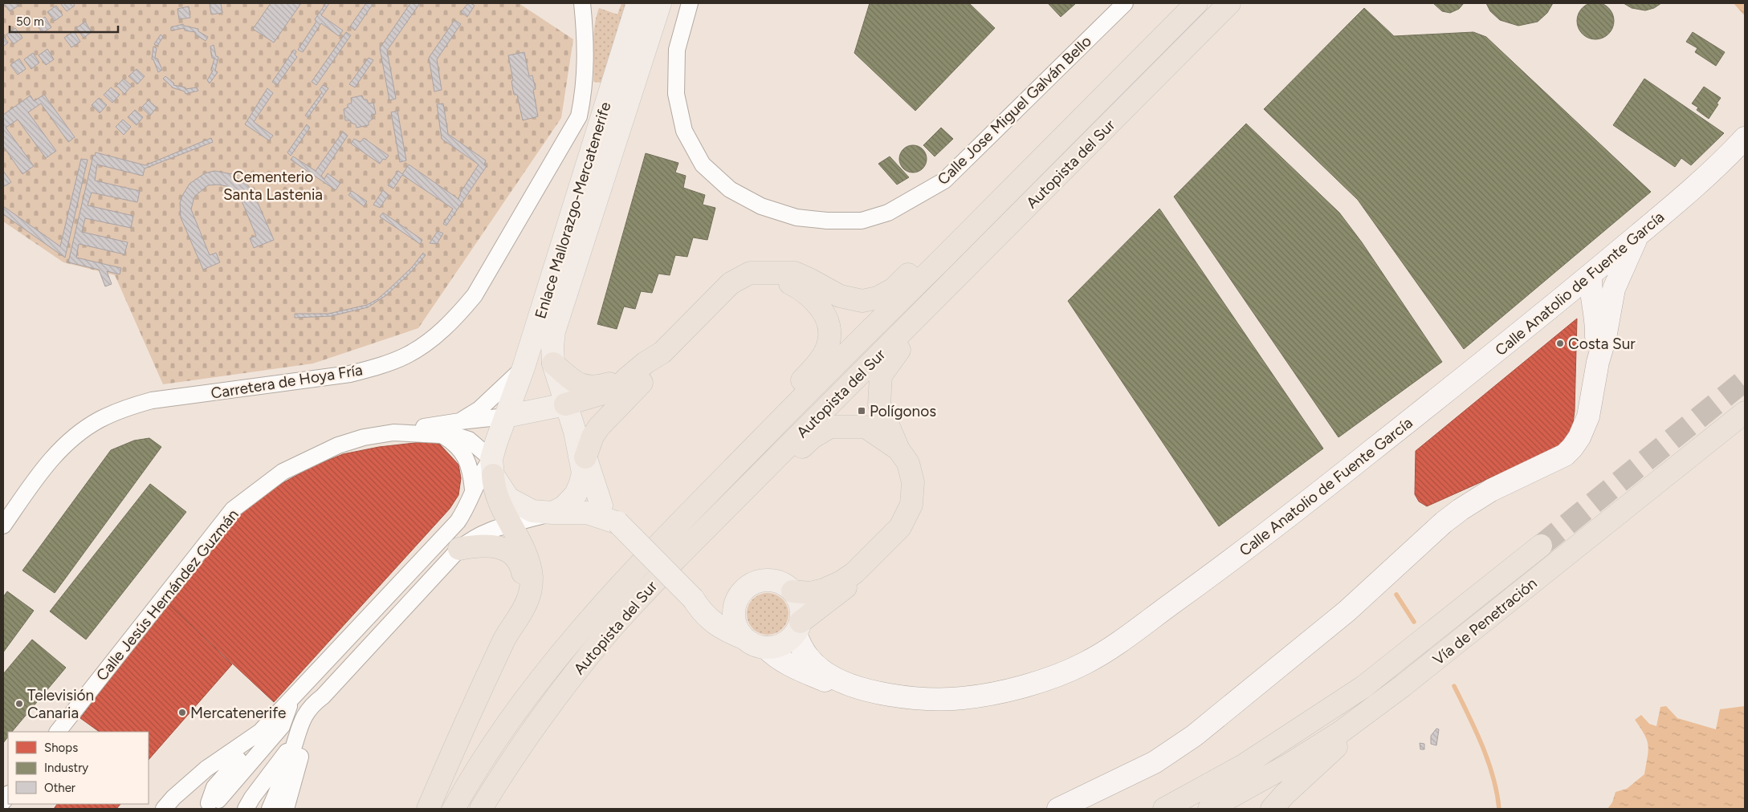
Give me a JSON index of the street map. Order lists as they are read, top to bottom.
{
  "streets": {
    "highway": ["Autopista del Sur", "Vía de Penetración"],
    "main road": ["Enlace Mallorazgo-Mercatenerife"],
    "street": [
      "Calle Jose Miguel Galván Bello",
      "Calle Anatolio de Fuente García",
      "Carretera de Hoya Fría",
      "Calle Jesús Hernández Guzmán"
    ]
  },
  "crossings": [
    ["Enlace Mallorazgo-Mercatenerife", "Calle Jesús Hernández Guzmán"]
  ],
  "parks": ["Cementerio Santa Lastenia"],
  "places": {
    "other": ["Costa Sur", "Televisión Canaria", "Mercatenerife"],
    "transit": ["Polígonos"]
  },
  "legend": ["Shops", "Industry", "Other"],
  "scale_bar": "50 m"
}
